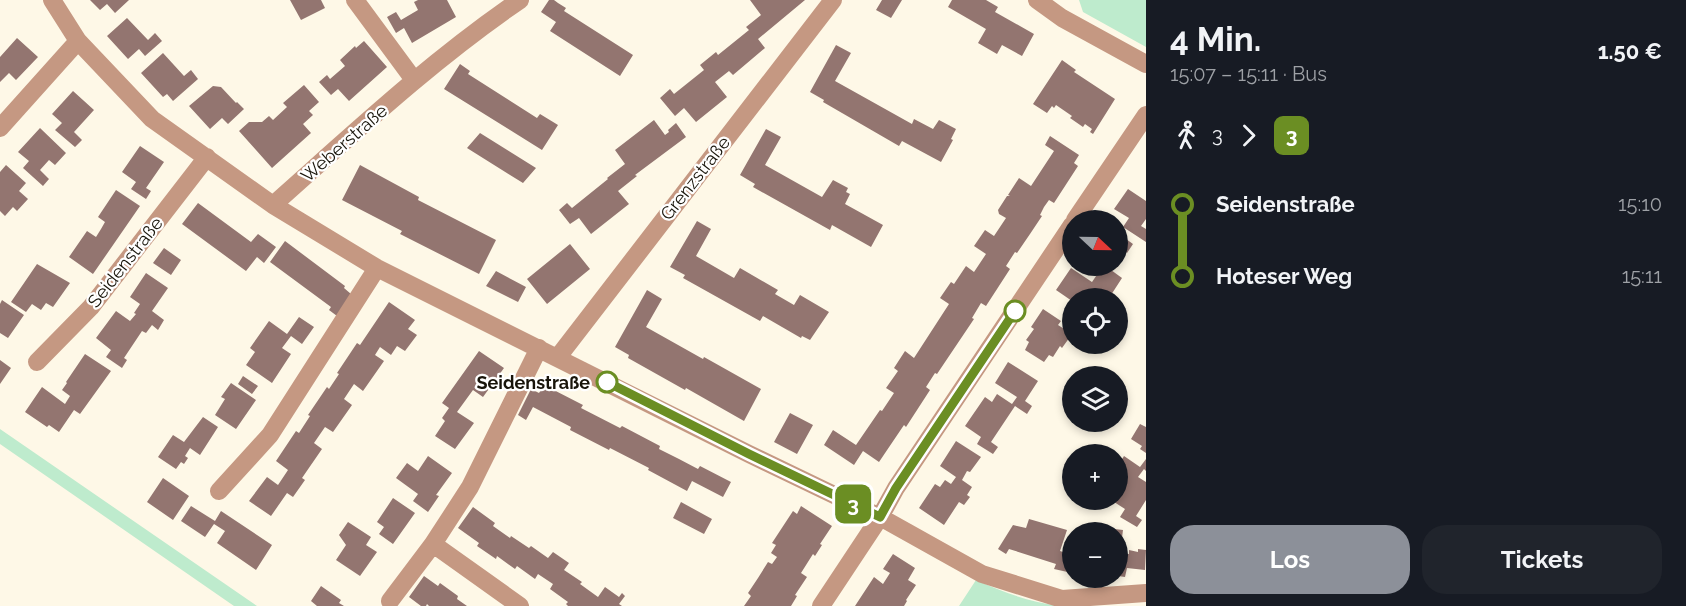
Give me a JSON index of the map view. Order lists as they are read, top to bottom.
{
  "streets": {
    "street": ["Weberstraße", "Grenzstraße", "Seidenstraße"]
  },
  "places": ["Seidenstraße"],
  "lines": ["bus line 3"],
  "north": "right",
  "page": {
    "on_map": "3",
    "heading": ["4 Min.", "15:07 – 15:11 · Bus", "1.50 €"],
    "legs": ["3", "3"],
    "list": [
      {
        "name": "Seidenstraße",
        "value": "15:10"
      },
      {
        "name": "Hoteser Weg",
        "value": "15:11"
      }
    ],
    "map_buttons": ["+", "−"],
    "buttons": ["Los", "Tickets"]
  }
}
